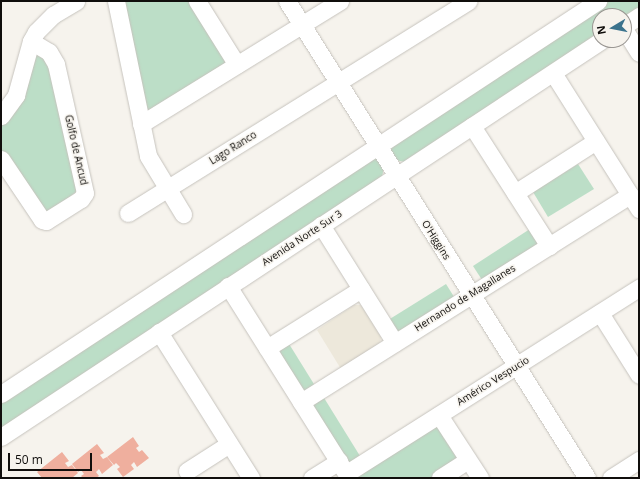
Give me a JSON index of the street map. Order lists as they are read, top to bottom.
{
  "streets": {
    "street": [
      "Lago Ranco",
      "Golfo de Ancud",
      "Avenida Norte Sur 3",
      "O'Higgins",
      "Hernando de Magallanes",
      "Américo Vespucio"
    ]
  },
  "crossings": [
    ["Lago Ranco", "O'Higgins"],
    ["Avenida Norte Sur 3", "O'Higgins"],
    ["O'Higgins", "Hernando de Magallanes"],
    ["O'Higgins", "Américo Vespucio"]
  ],
  "scale_bar": "50 m",
  "north": "left"
}
